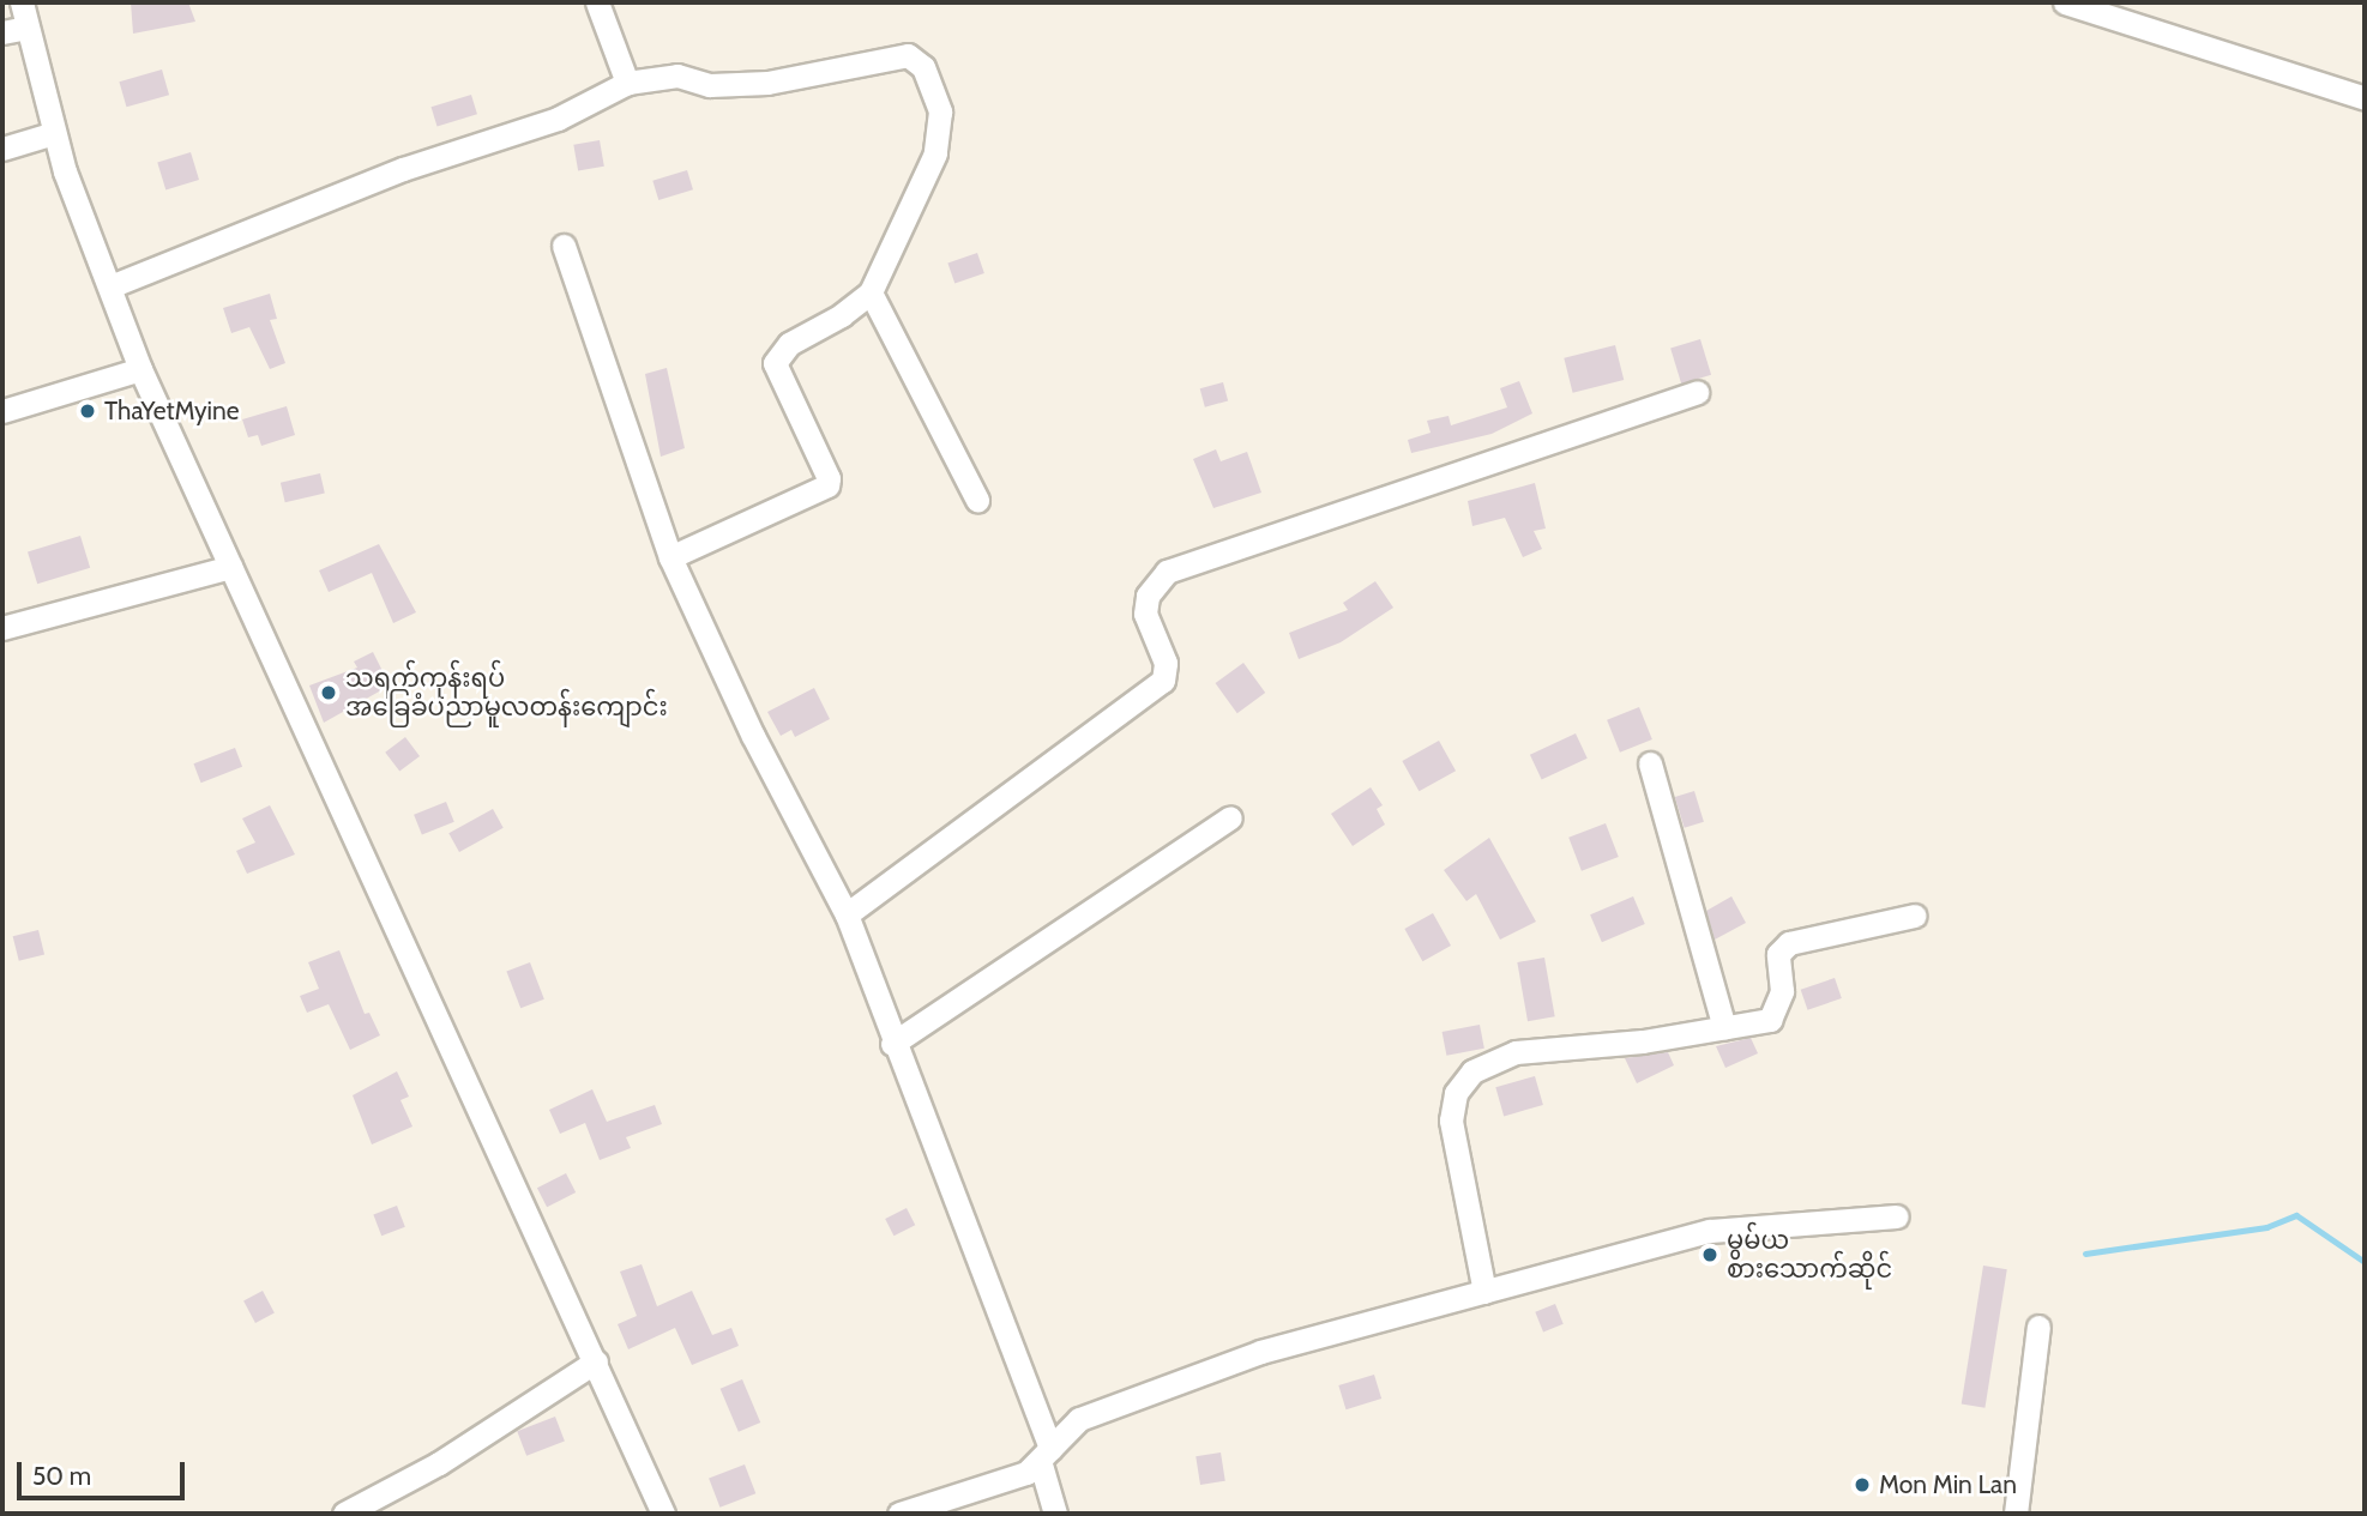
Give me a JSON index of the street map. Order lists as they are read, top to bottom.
{
  "places": [
    "ThaYetMyine",
    "သရက်ကုန်းရပ် အခြေခံပညာမူလတန်းကျောင်း",
    "မွမ်ယ စားသောက်ဆိုင်",
    "Mon Min Lan"
  ],
  "scale_bar": "50 m"
}
